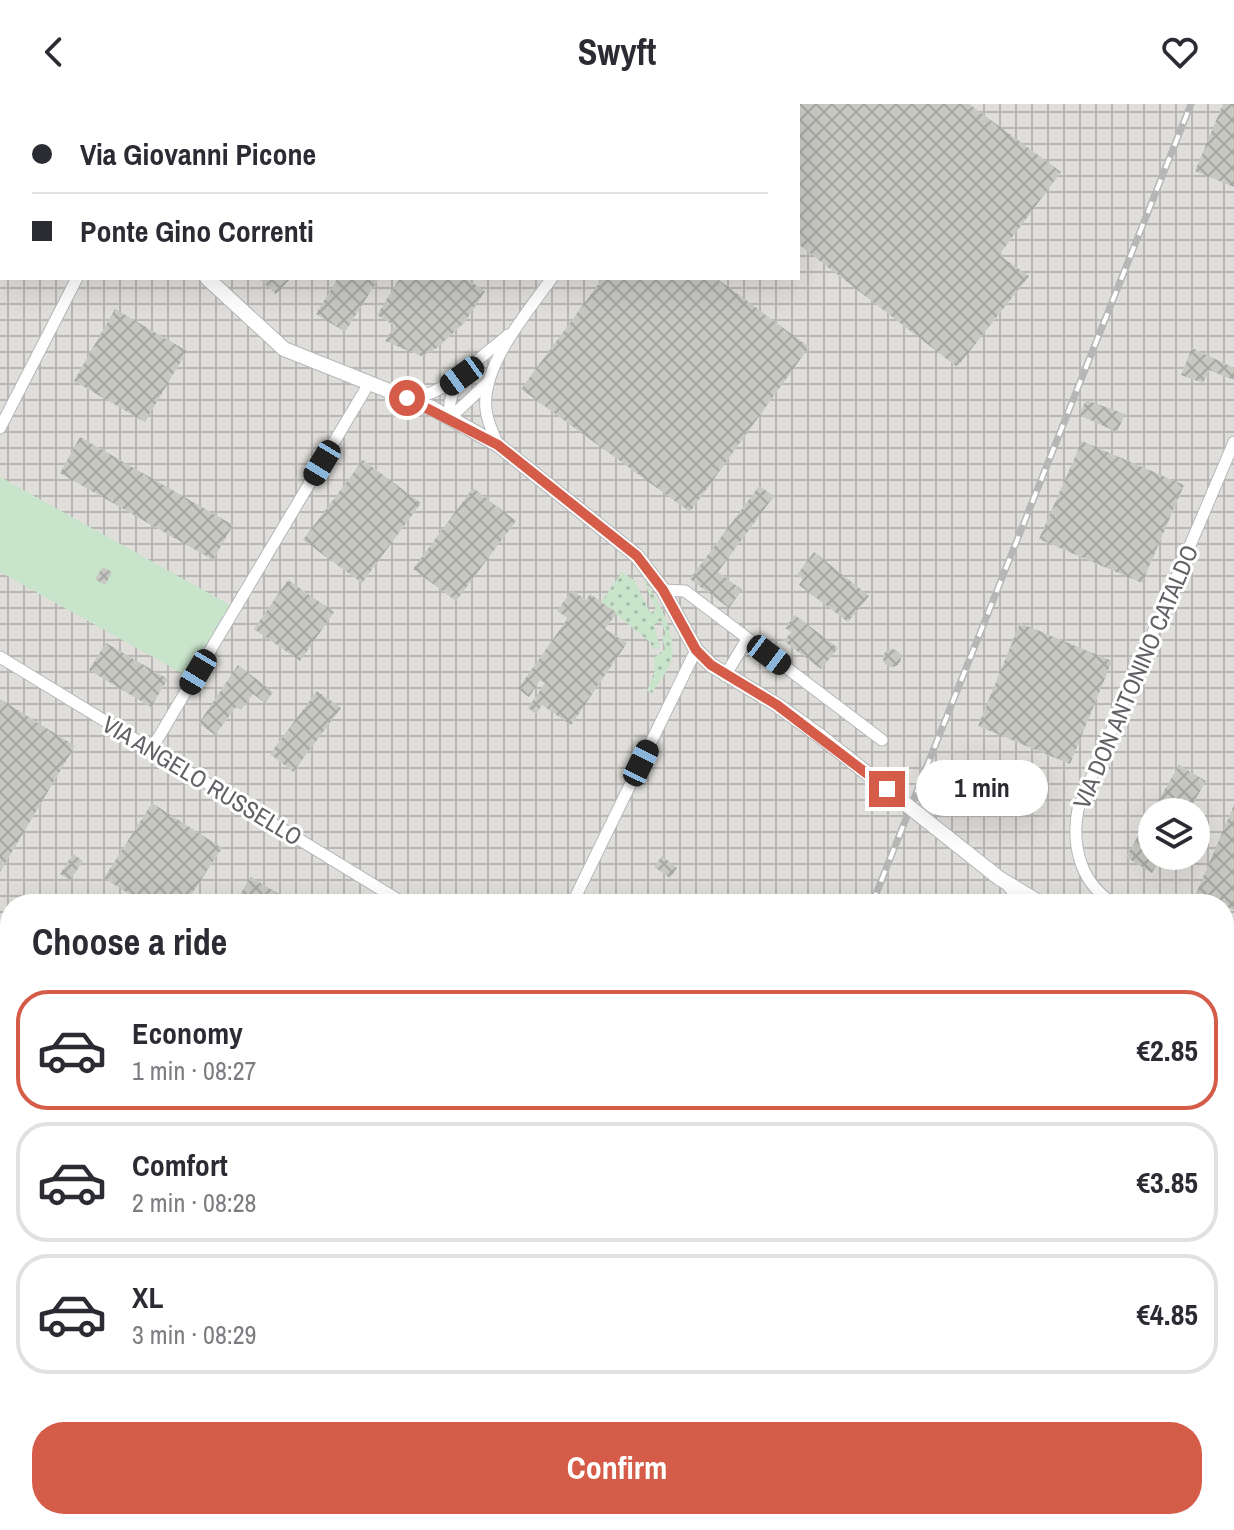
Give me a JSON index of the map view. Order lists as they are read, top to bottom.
{
  "streets": {
    "street": ["VIA DON ANTONINO CATALDO", "VIA ANGELO RUSSELLO"]
  },
  "page": {
    "header": "Swyft",
    "banner": ["Via Giovanni Picone", "Ponte Gino Correnti"],
    "bubble": "1 min",
    "heading": "Choose a ride",
    "list": [
      {
        "name": "Economy",
        "note": "1 min · 08:27",
        "value": "€2.85"
      },
      {
        "name": "Comfort",
        "note": "2 min · 08:28",
        "value": "€3.85"
      },
      {
        "name": "XL",
        "note": "3 min · 08:29",
        "value": "€4.85"
      }
    ],
    "buttons": "Confirm"
  }
}
